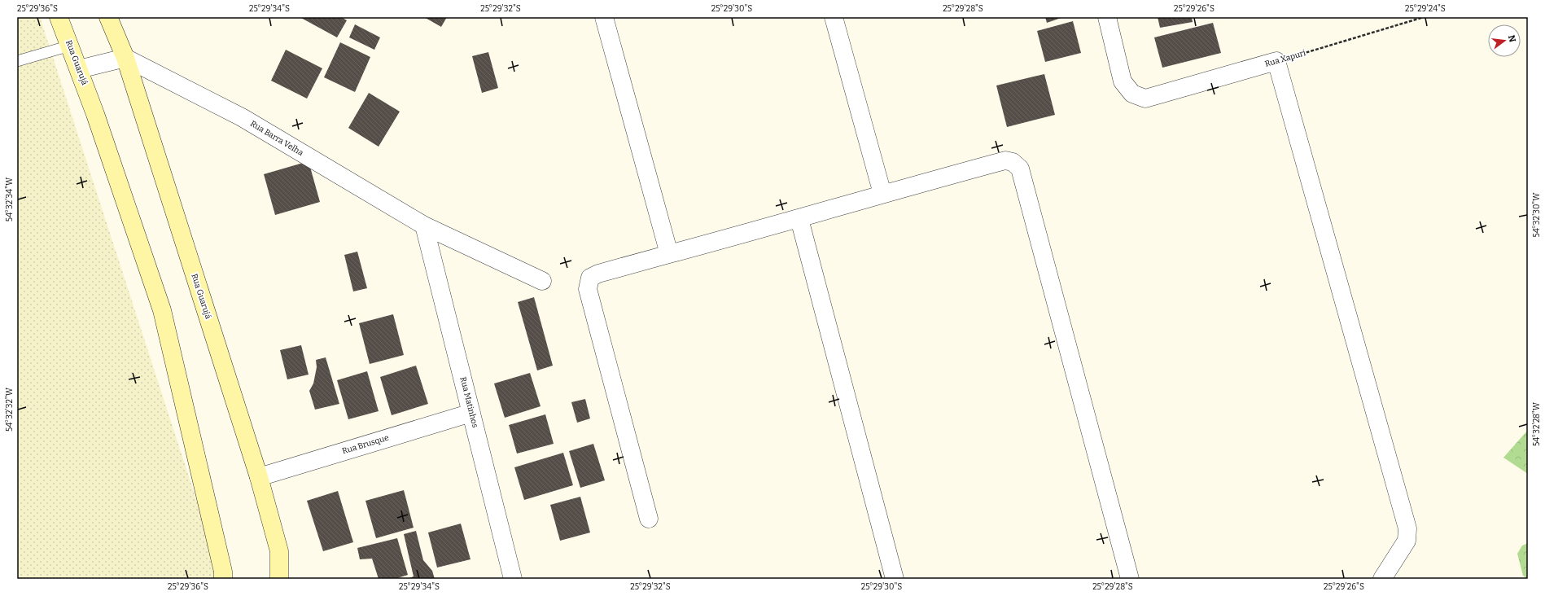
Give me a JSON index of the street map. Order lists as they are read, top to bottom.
{
  "streets": {
    "main road": ["Rua Guarujá"],
    "street": [
      "Rua Xapuri",
      "Rua Barra Velha",
      "Rua Matinhos",
      "Rua Brusque"
    ]
  },
  "crossings": [
    ["Rua Guarujá", "Rua Barra Velha"],
    ["Rua Guarujá", "Rua Brusque"],
    ["Rua Barra Velha", "Rua Matinhos"],
    ["Rua Matinhos", "Rua Brusque"]
  ],
  "north": "right",
  "coordinates": [
    "25°29'36\"S",
    "25°29'34\"S",
    "25°29'32\"S",
    "25°29'30\"S",
    "25°29'28\"S",
    "25°29'26\"S",
    "25°29'24\"S",
    "54°32'34\"W",
    "54°32'30\"W",
    "54°32'32\"W",
    "54°32'28\"W"
  ]
}
